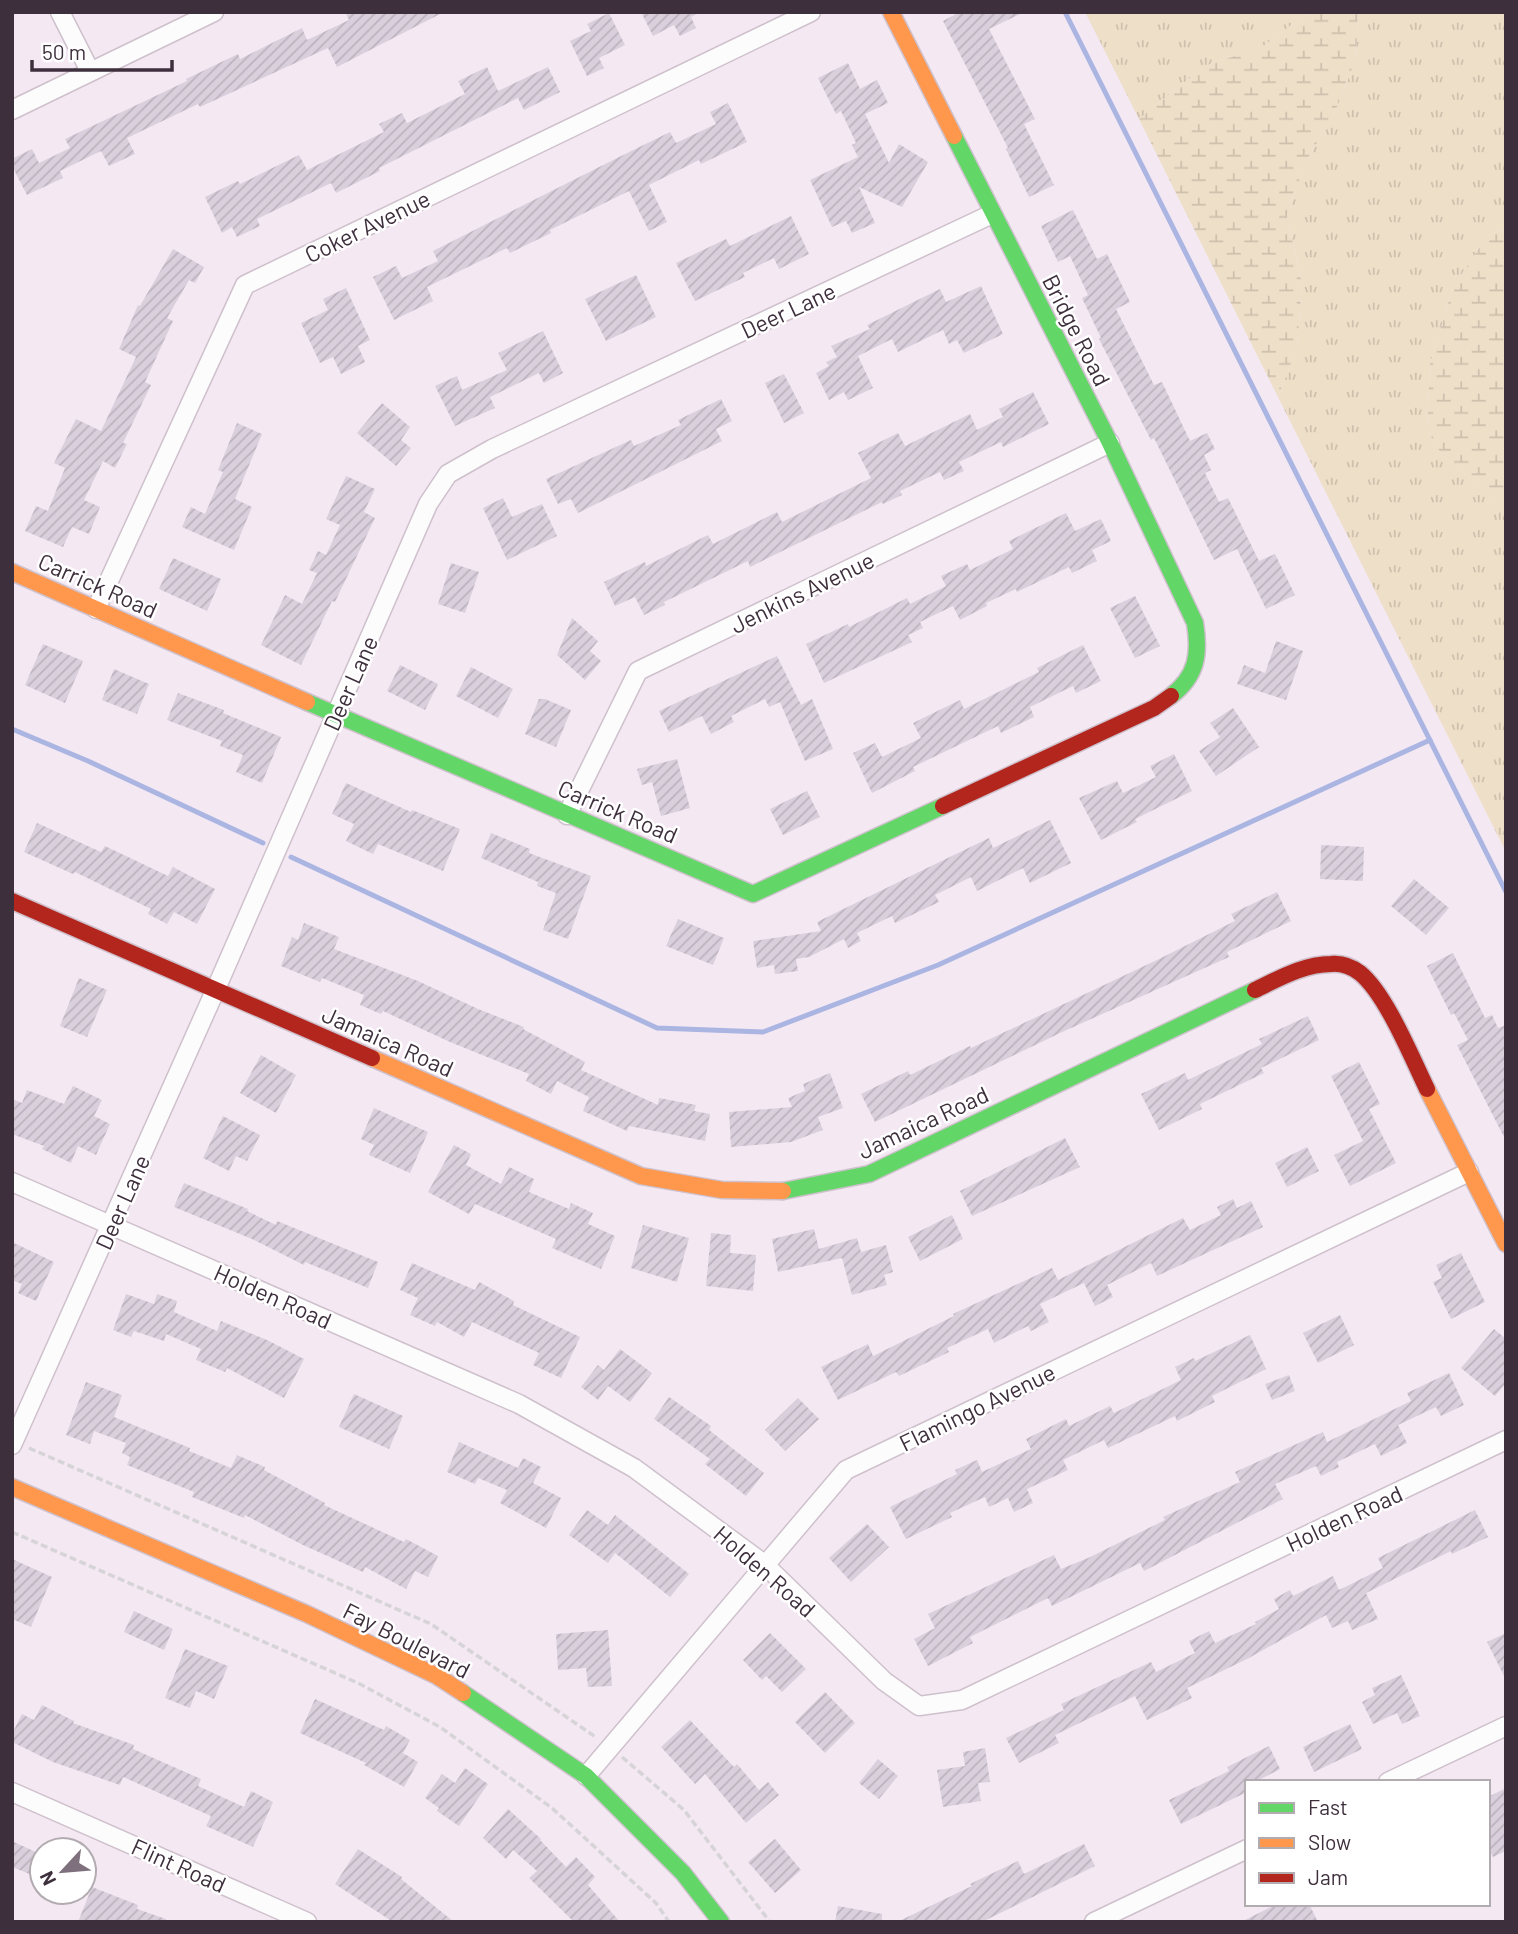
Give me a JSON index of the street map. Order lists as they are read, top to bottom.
{
  "streets": {
    "street": [
      "Coker Avenue",
      "Deer Lane",
      "Bridge Road",
      "Carrick Road",
      "Jenkins Avenue",
      "Jamaica Road",
      "Holden Road",
      "Flamingo Avenue",
      "Fay Boulevard",
      "Flint Road"
    ]
  },
  "crossings": [
    ["Coker Avenue", "Carrick Road"],
    ["Deer Lane", "Bridge Road"],
    ["Deer Lane", "Carrick Road"],
    ["Deer Lane", "Jamaica Road"],
    ["Deer Lane", "Holden Road"],
    ["Bridge Road", "Carrick Road"],
    ["Bridge Road", "Jenkins Avenue"],
    ["Carrick Road", "Jenkins Avenue"],
    ["Jamaica Road", "Flamingo Avenue"],
    ["Holden Road", "Flamingo Avenue"],
    ["Flamingo Avenue", "Fay Boulevard"]
  ],
  "legend": ["Fast", "Slow", "Jam"],
  "scale_bar": "50 m",
  "north": "bottom left"
}
